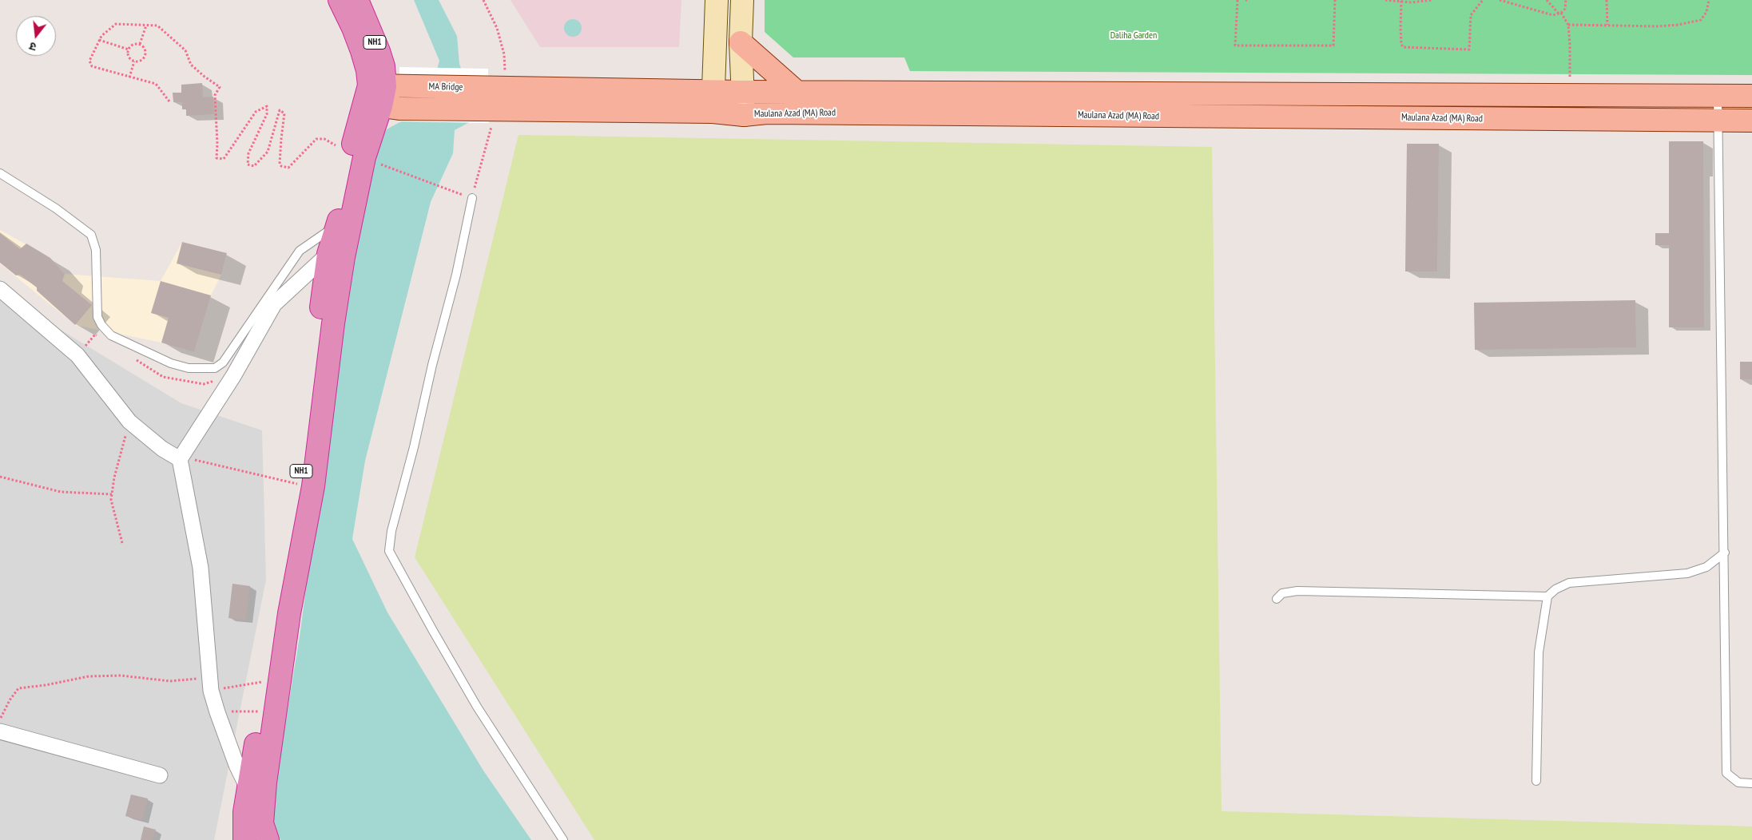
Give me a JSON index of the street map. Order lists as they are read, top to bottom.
{
  "streets": {
    "highway": ["NH1"],
    "main road": ["MA Bridge", "Maulana Azad (MA) Road"]
  },
  "crossings": [
    ["NH1", "MA Bridge"],
    ["MA Bridge", "Maulana Azad (MA) Road"]
  ],
  "parks": ["Daliha Garden"],
  "north": "bottom"
}
